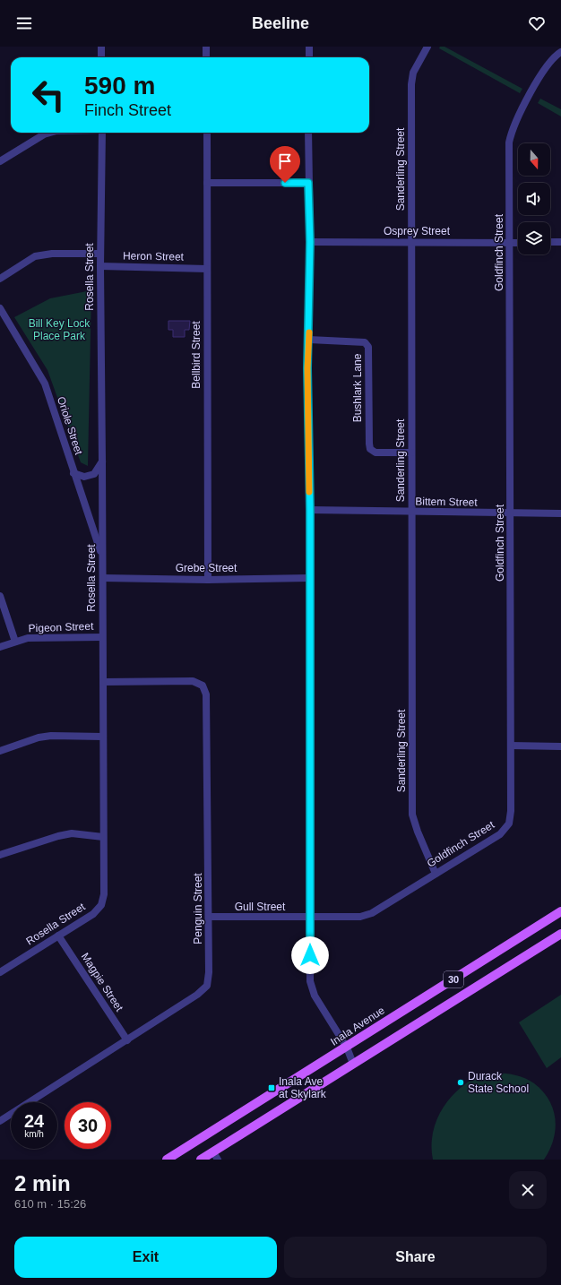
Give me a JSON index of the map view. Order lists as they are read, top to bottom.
{
  "streets": {
    "main road": ["30", "Inala Avenue"],
    "street": [
      "Sanderling Street",
      "Osprey Street",
      "Goldfinch Street",
      "Heron Street",
      "Rosella Street",
      "Bellbird Street",
      "Bushlark Lane",
      "Oriole Street",
      "Bittem Street",
      "Grebe Street",
      "Pigeon Street",
      "Gull Street",
      "Penguin Street",
      "Magpie Street"
    ]
  },
  "crossings": [
    ["Sanderling Street", "Osprey Street"],
    ["Sanderling Street", "Goldfinch Street"],
    ["Sanderling Street", "Bushlark Lane"],
    ["Sanderling Street", "Bittem Street"],
    ["Osprey Street", "Goldfinch Street"],
    ["Goldfinch Street", "Bittem Street"],
    ["Goldfinch Street", "Gull Street"],
    ["Heron Street", "Rosella Street"],
    ["Heron Street", "Bellbird Street"],
    ["Rosella Street", "Oriole Street"],
    ["Rosella Street", "Grebe Street"],
    ["Rosella Street", "Pigeon Street"],
    ["Rosella Street", "Penguin Street"],
    ["Rosella Street", "Magpie Street"],
    ["Bellbird Street", "Grebe Street"],
    ["Gull Street", "Penguin Street"],
    ["Penguin Street", "Magpie Street"]
  ],
  "parks": ["Bill Key Lock Place Park"],
  "places": {
    "other": ["Durack State School"],
    "transit": ["Inala Ave at Skylark"]
  },
  "north": "bottom",
  "page": {
    "header": "Beeline",
    "turn": ["590 m", "Finch Street"],
    "speed": "24 km/h",
    "limit": "30",
    "heading": ["2 min", "610 m · 15:26"],
    "buttons": ["Exit", "Share"]
  }
}
